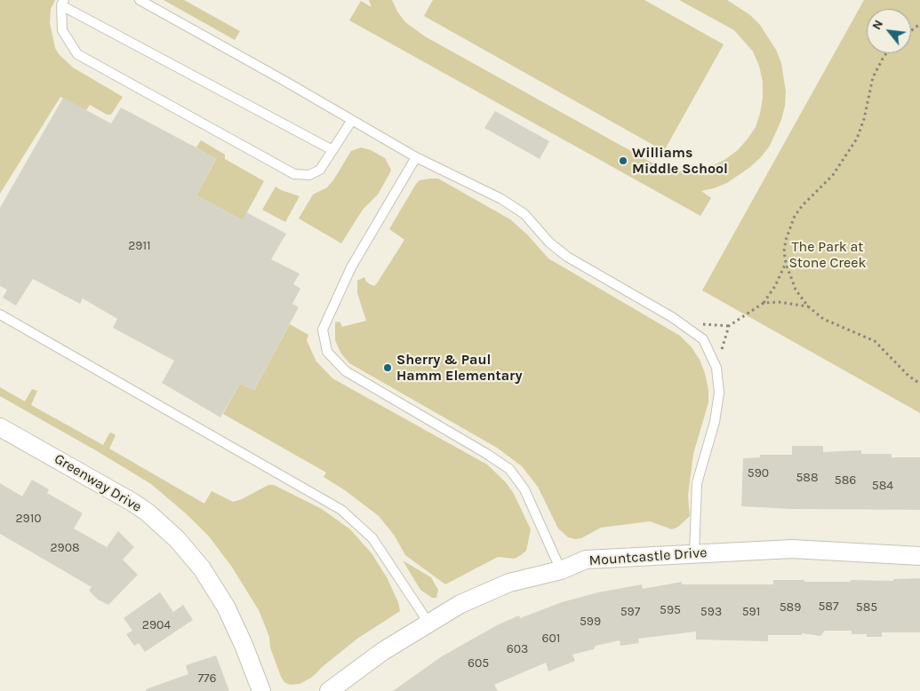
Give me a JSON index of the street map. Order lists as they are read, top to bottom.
{
  "streets": {
    "street": ["Greenway Drive", "Mountcastle Drive"]
  },
  "parks": ["The Park at Stone Creek"],
  "places": ["Williams Middle School", "Sherry & Paul Hamm Elementary"],
  "house_numbers": [
    "2911",
    "590",
    "588",
    "586",
    "584",
    "2910",
    "2908",
    "587",
    "589",
    "585",
    "595",
    "597",
    "593",
    "591",
    "599",
    "2904",
    "601",
    "603",
    "605",
    "776"
  ],
  "north": "top left"
}
